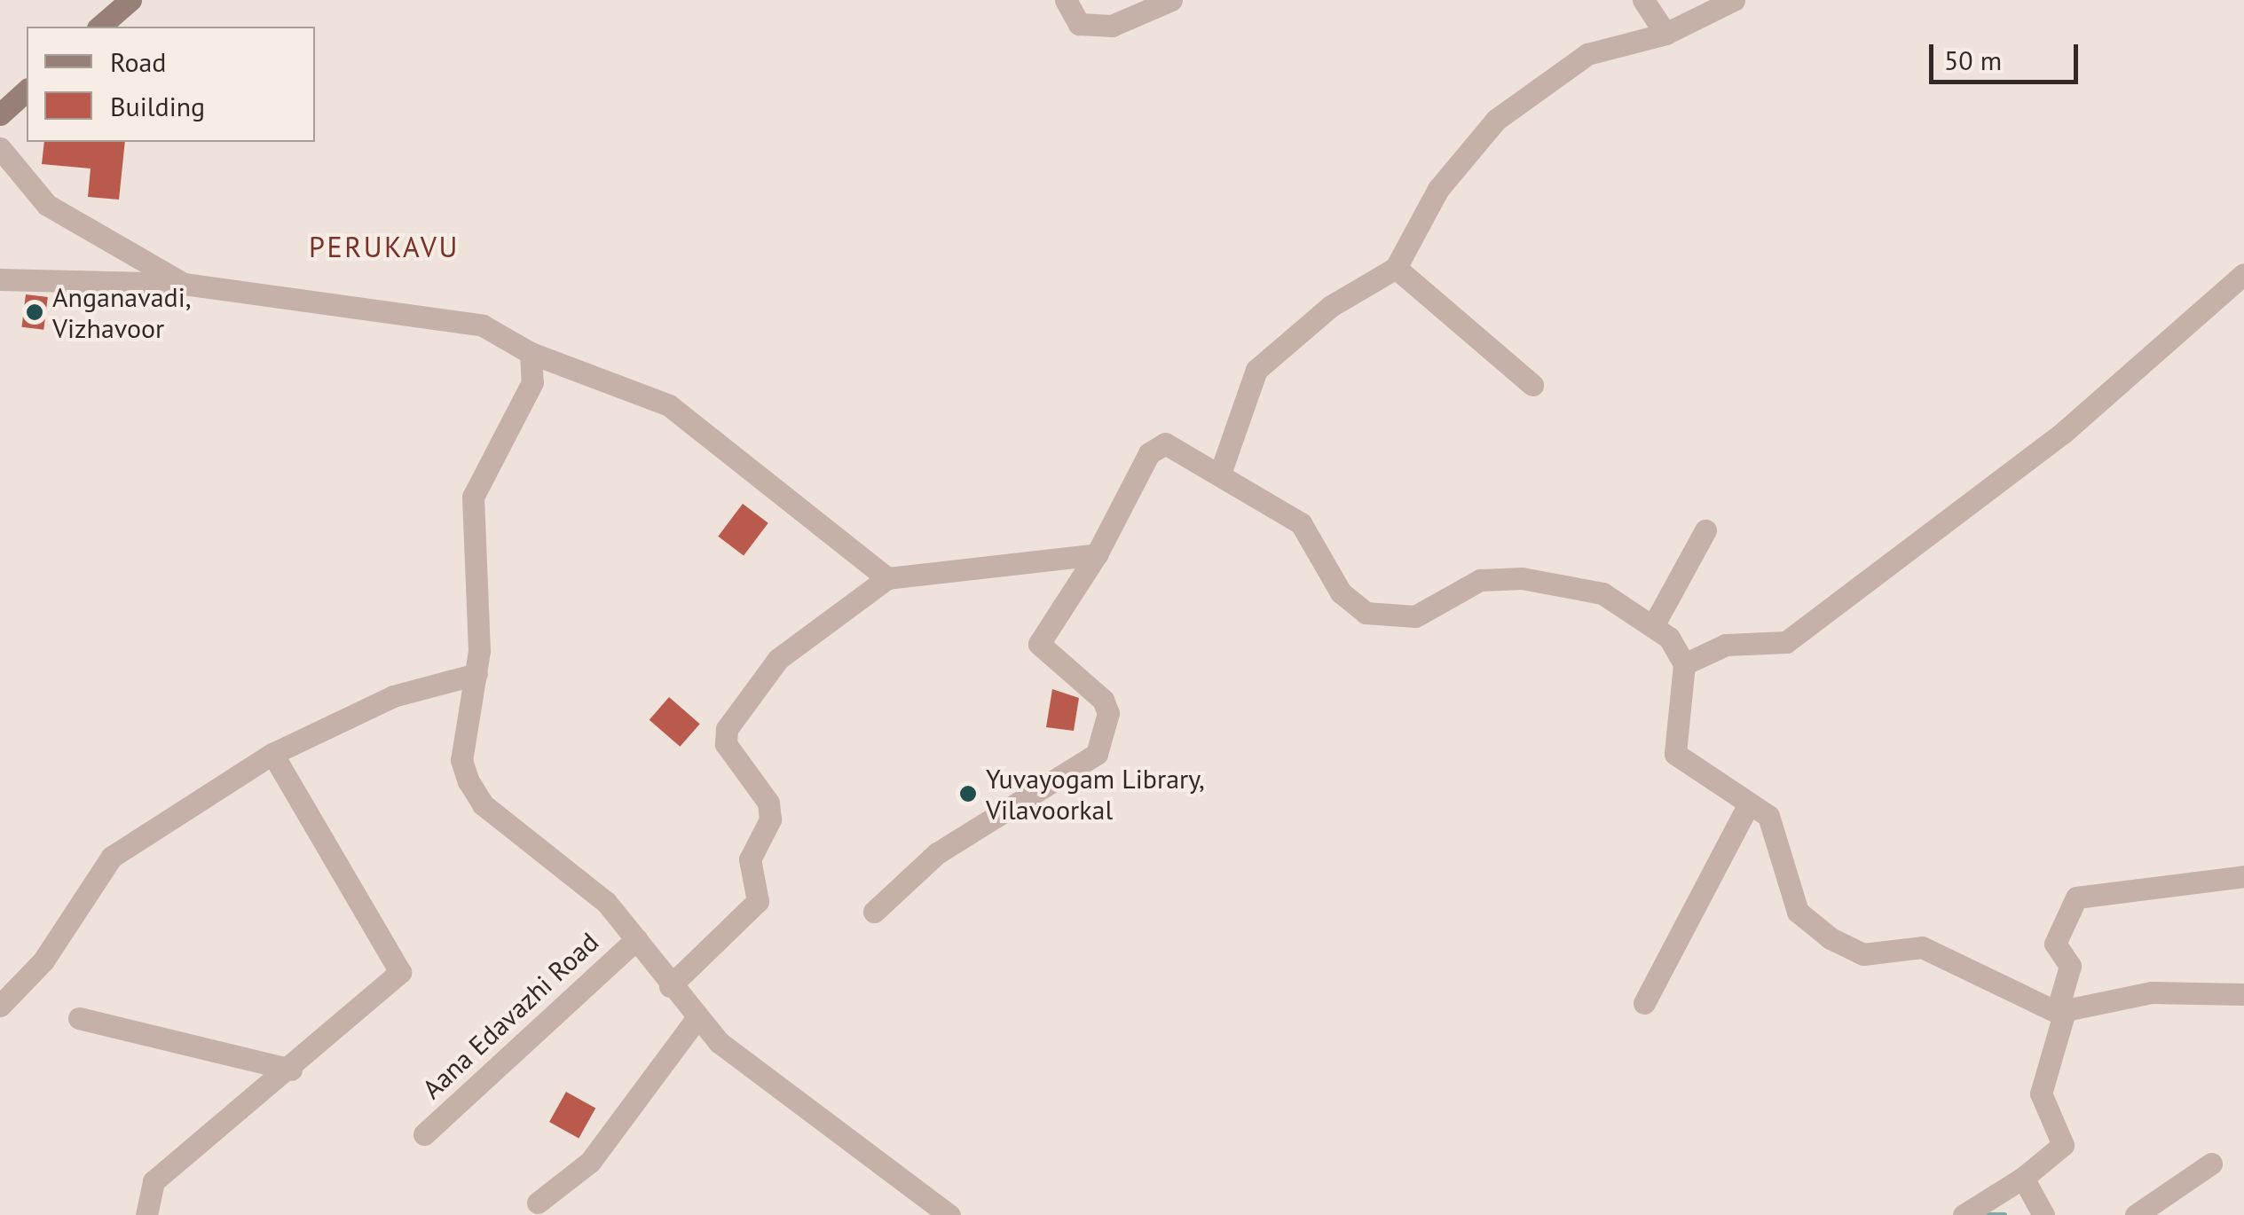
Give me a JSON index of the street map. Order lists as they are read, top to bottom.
{
  "streets": {
    "street": ["Aana Edavazhi Road"]
  },
  "districts": ["PERUKAVU"],
  "places": ["Anganavadi, Vizhavoor", "Yuvayogam Library, Vilavoorkal"],
  "legend": ["Road", "Building"],
  "scale_bar": "50 m"
}
